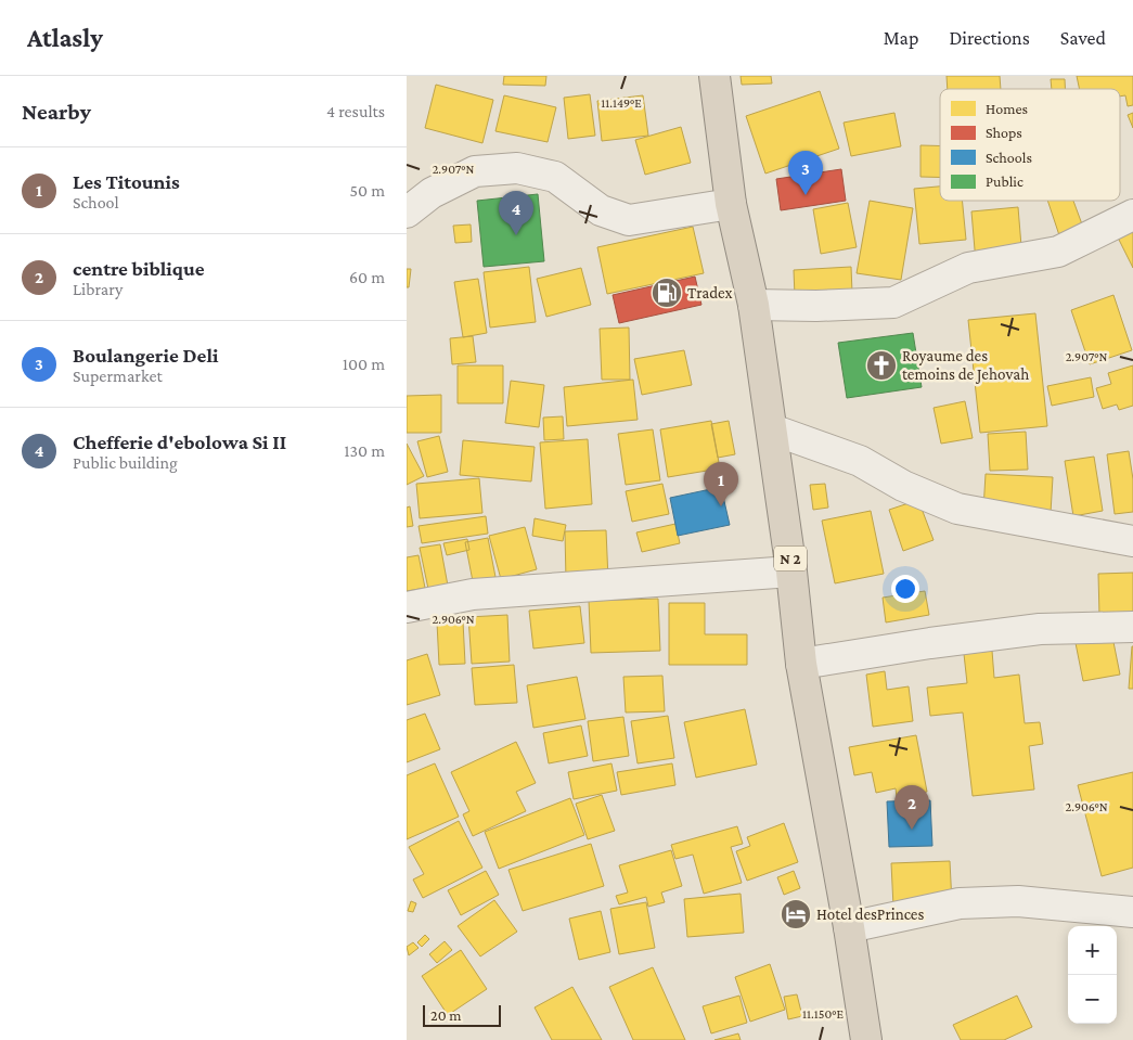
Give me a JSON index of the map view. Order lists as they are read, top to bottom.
{
  "streets": {
    "highway": ["N 2"]
  },
  "places": {
    "fuel station": ["Tradex"],
    "church": ["Royaume des temoins de Jehovah"],
    "hotel": ["Hotel desPrinces"]
  },
  "legend": [
    "Homes",
    "Shops",
    "Schools",
    "Public"
  ],
  "scale_bar": "20 m",
  "page": {
    "header": "Atlasly",
    "nav": ["Map", "Directions", "Saved"],
    "heading": ["Nearby", "4 results"],
    "list": [
      {
        "mark": "1",
        "name": "Les Titounis",
        "note": "School",
        "value": "50 m"
      },
      {
        "mark": "2",
        "name": "centre biblique",
        "note": "Library",
        "value": "60 m"
      },
      {
        "mark": "3",
        "name": "Boulangerie Deli",
        "note": "Supermarket",
        "value": "100 m"
      },
      {
        "mark": "4",
        "name": "Chefferie d'ebolowa Si II",
        "note": "Public building",
        "value": "130 m"
      }
    ],
    "pins": [
      "3",
      "4",
      "1",
      "2"
    ],
    "map_buttons": ["+", "−"],
    "scale": "20 m"
  },
  "coordinates": [
    "11.149°E",
    "2.907°N",
    "2.906°N",
    "11.150°E"
  ]
}
